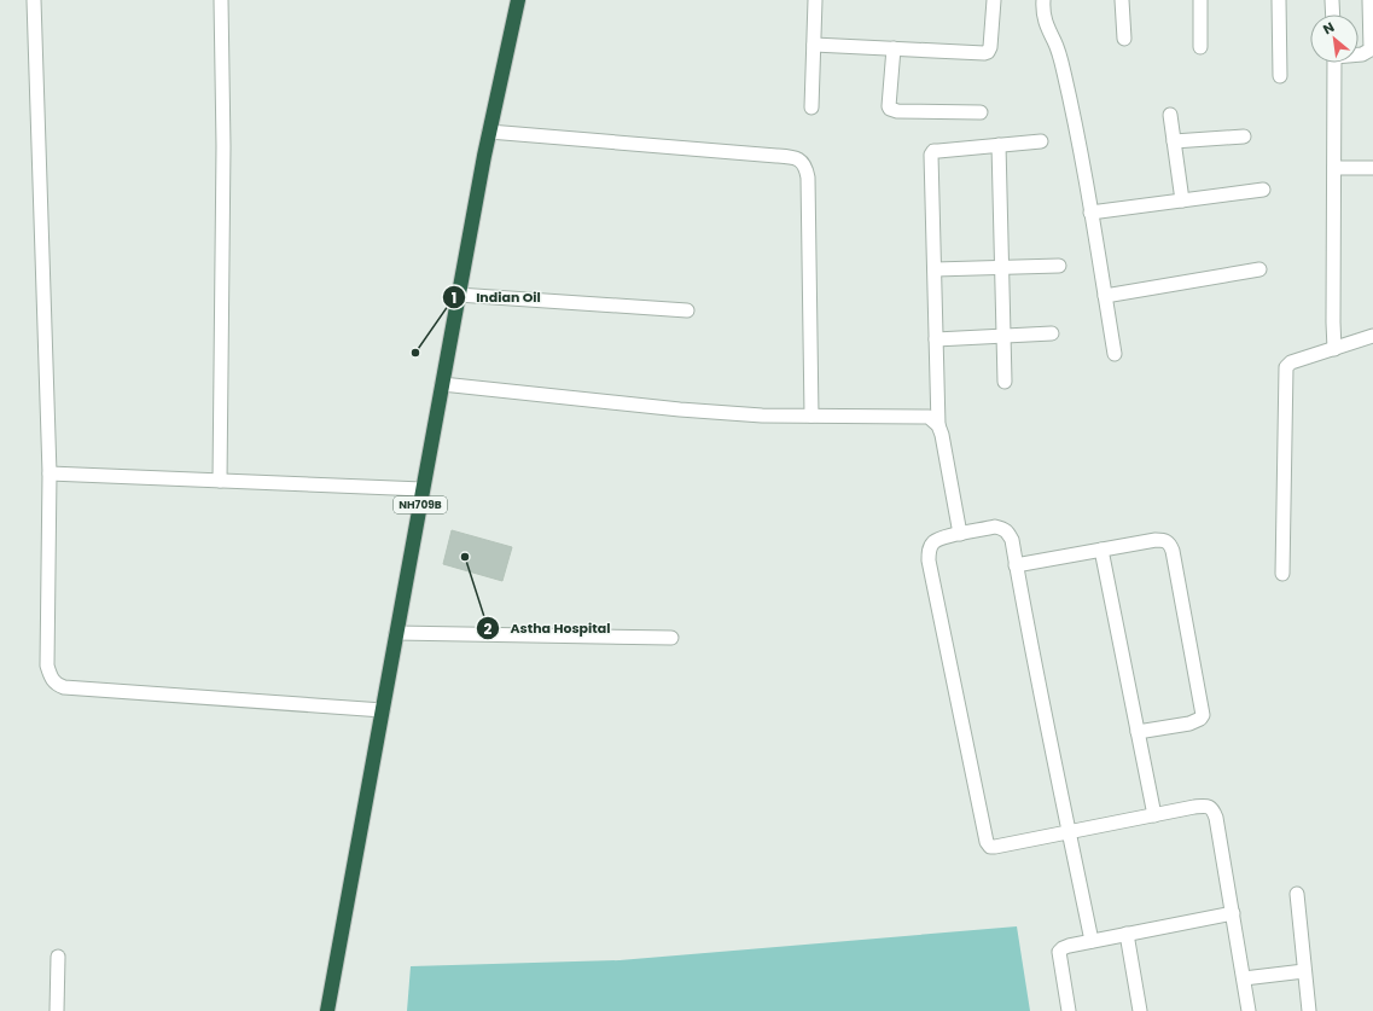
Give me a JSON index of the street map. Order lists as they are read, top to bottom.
{
  "streets": {
    "highway": ["NH709B"]
  },
  "places": ["Indian Oil", "Astha Hospital"],
  "north": "top left"
}
